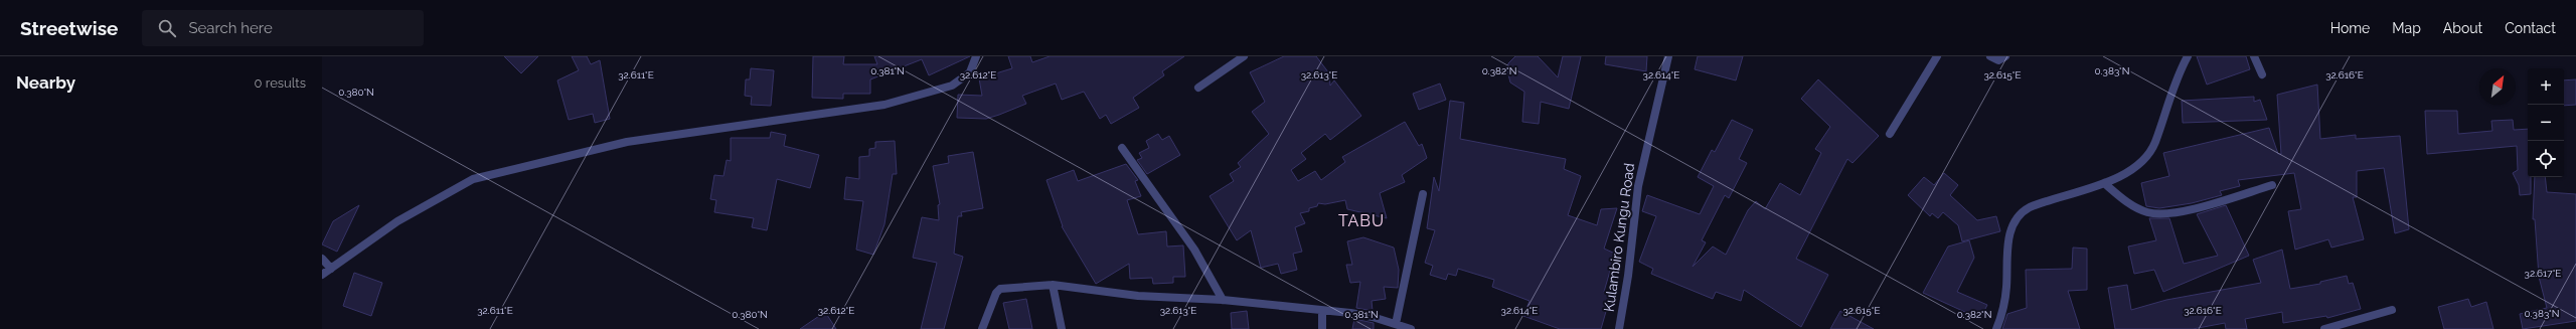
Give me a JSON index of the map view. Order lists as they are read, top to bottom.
{
  "streets": {
    "street": ["Kulambiro Kungu Road"]
  },
  "districts": ["TABU"],
  "north": "top right",
  "page": {
    "header": "Streetwise",
    "search": "Search here",
    "nav": [
      "Home",
      "Map",
      "About",
      "Contact"
    ],
    "heading": ["Nearby", "0 results"],
    "map_buttons": ["+", "−"]
  },
  "coordinates": [
    "0.381°N",
    "0.382°N",
    "0.383°N",
    "32.615°E",
    "32.611°E",
    "32.612°E",
    "32.613°E",
    "32.614°E",
    "32.616°E",
    "0.380°N",
    "32.617°E"
  ]
}
